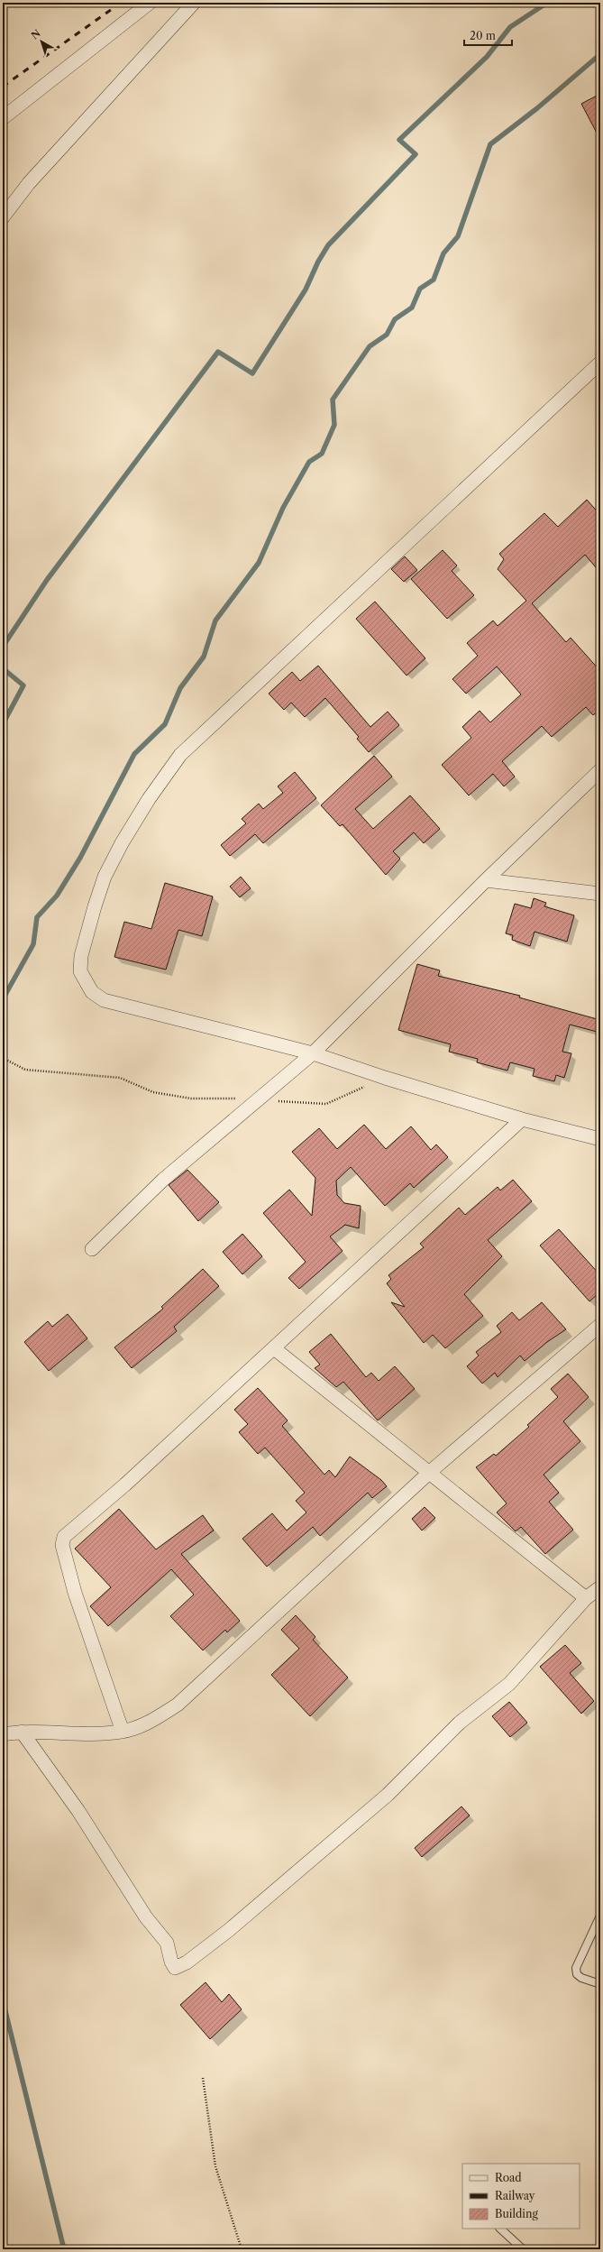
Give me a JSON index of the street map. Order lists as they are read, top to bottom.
{
  "legend": ["Road", "Railway", "Building"],
  "scale_bar": "20 m",
  "north": "top left"
}
